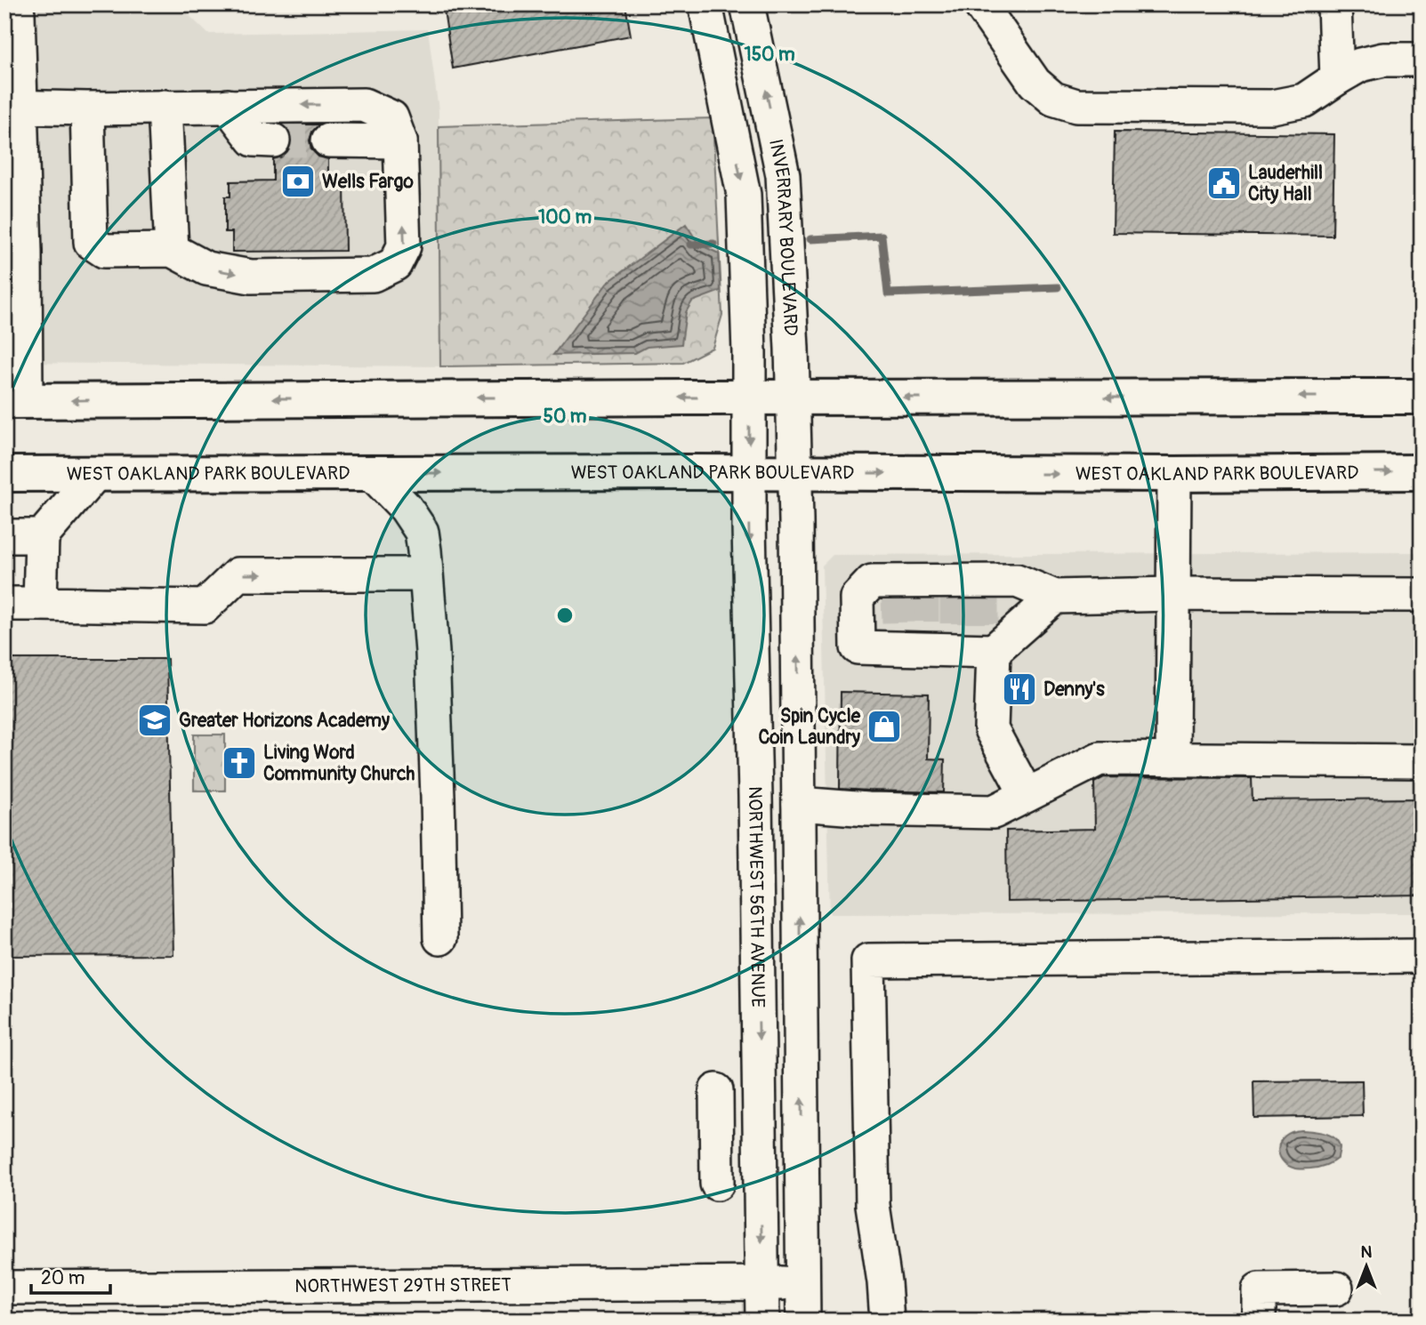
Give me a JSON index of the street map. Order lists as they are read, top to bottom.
{
  "streets": {
    "main road": ["WEST OAKLAND PARK BOULEVARD"],
    "street": ["INVERRARY BOULEVARD", "NORTHWEST 56TH AVENUE", "NORTHWEST 29TH STREET"]
  },
  "crossings": [
    ["INVERRARY BOULEVARD", "WEST OAKLAND PARK BOULEVARD"],
    ["INVERRARY BOULEVARD", "NORTHWEST 56TH AVENUE"],
    ["WEST OAKLAND PARK BOULEVARD", "NORTHWEST 56TH AVENUE"],
    ["NORTHWEST 56TH AVENUE", "NORTHWEST 29TH STREET"]
  ],
  "places": {
    "bank": ["Wells Fargo"],
    "public building": ["Lauderhill City Hall"],
    "restaurant": ["Denny's"],
    "school or university": ["Greater Horizons Academy"],
    "shop": ["Spin Cycle Coin Laundry"],
    "church": ["Living Word Community Church"]
  },
  "scale_bar": "20 m",
  "north": "top",
  "rings": ["150 m", "100 m", "50 m"]
}
